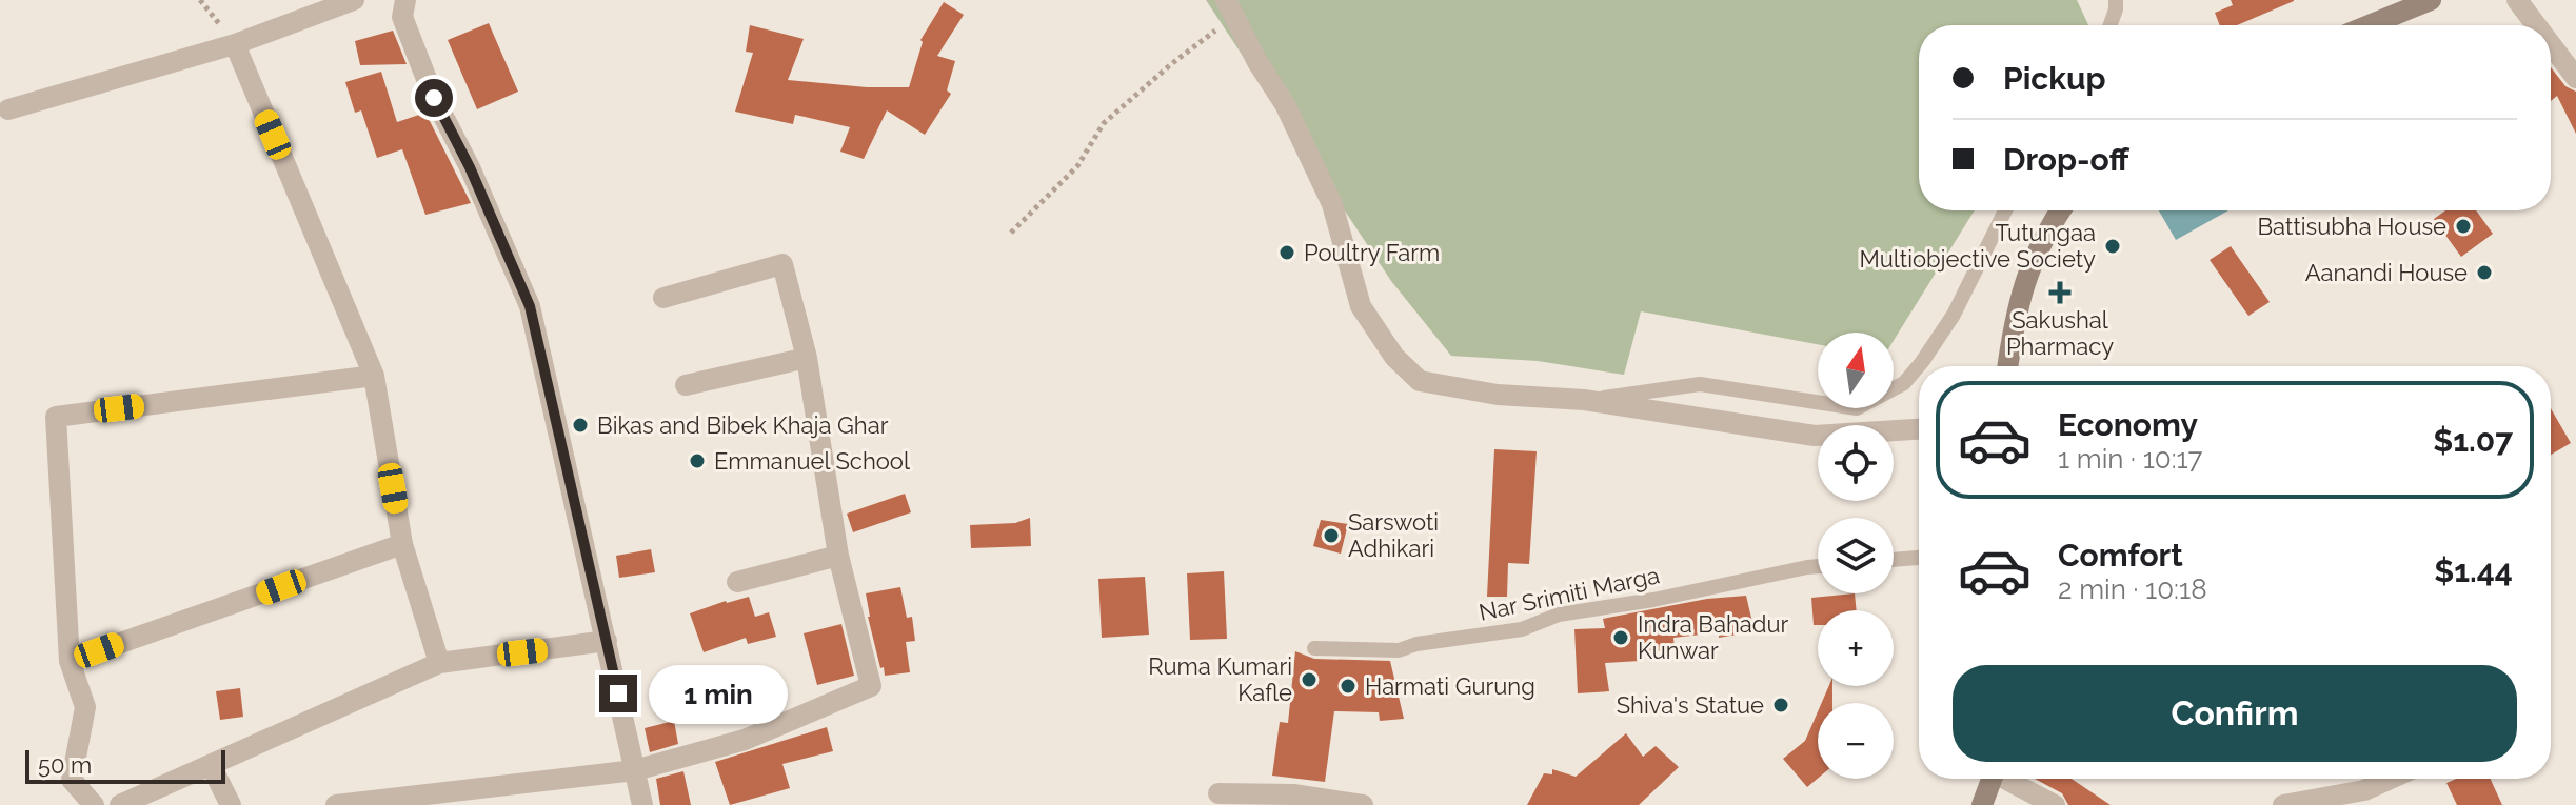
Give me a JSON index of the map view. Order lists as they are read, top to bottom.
{
  "streets": {
    "lane": ["Nar Srimiti Marga"]
  },
  "places": {
    "other": [
      "Battisubha House",
      "Tutungaa Multiobjective Society",
      "Poultry Farm",
      "Aanandi House",
      "Bikas and Bibek Khaja Ghar",
      "Emmanuel School",
      "Sarswoti Adhikari",
      "Indra Bahadur Kunwar",
      "Ruma Kumari Kafle",
      "Harmati Gurung",
      "Shiva's Statue"
    ],
    "health": ["Sakushal Pharmacy"]
  },
  "scale_bar": "50 m",
  "north": "top",
  "page": {
    "banner": ["Pickup", "Drop-off"],
    "map_buttons": ["+", "−"],
    "list": [
      {
        "name": "Economy",
        "note": "1 min · 10:17",
        "value": "$1.07"
      },
      {
        "name": "Comfort",
        "note": "2 min · 10:18",
        "value": "$1.44"
      }
    ],
    "buttons": "Confirm",
    "bubble": "1 min",
    "scale": "50 m"
  }
}
